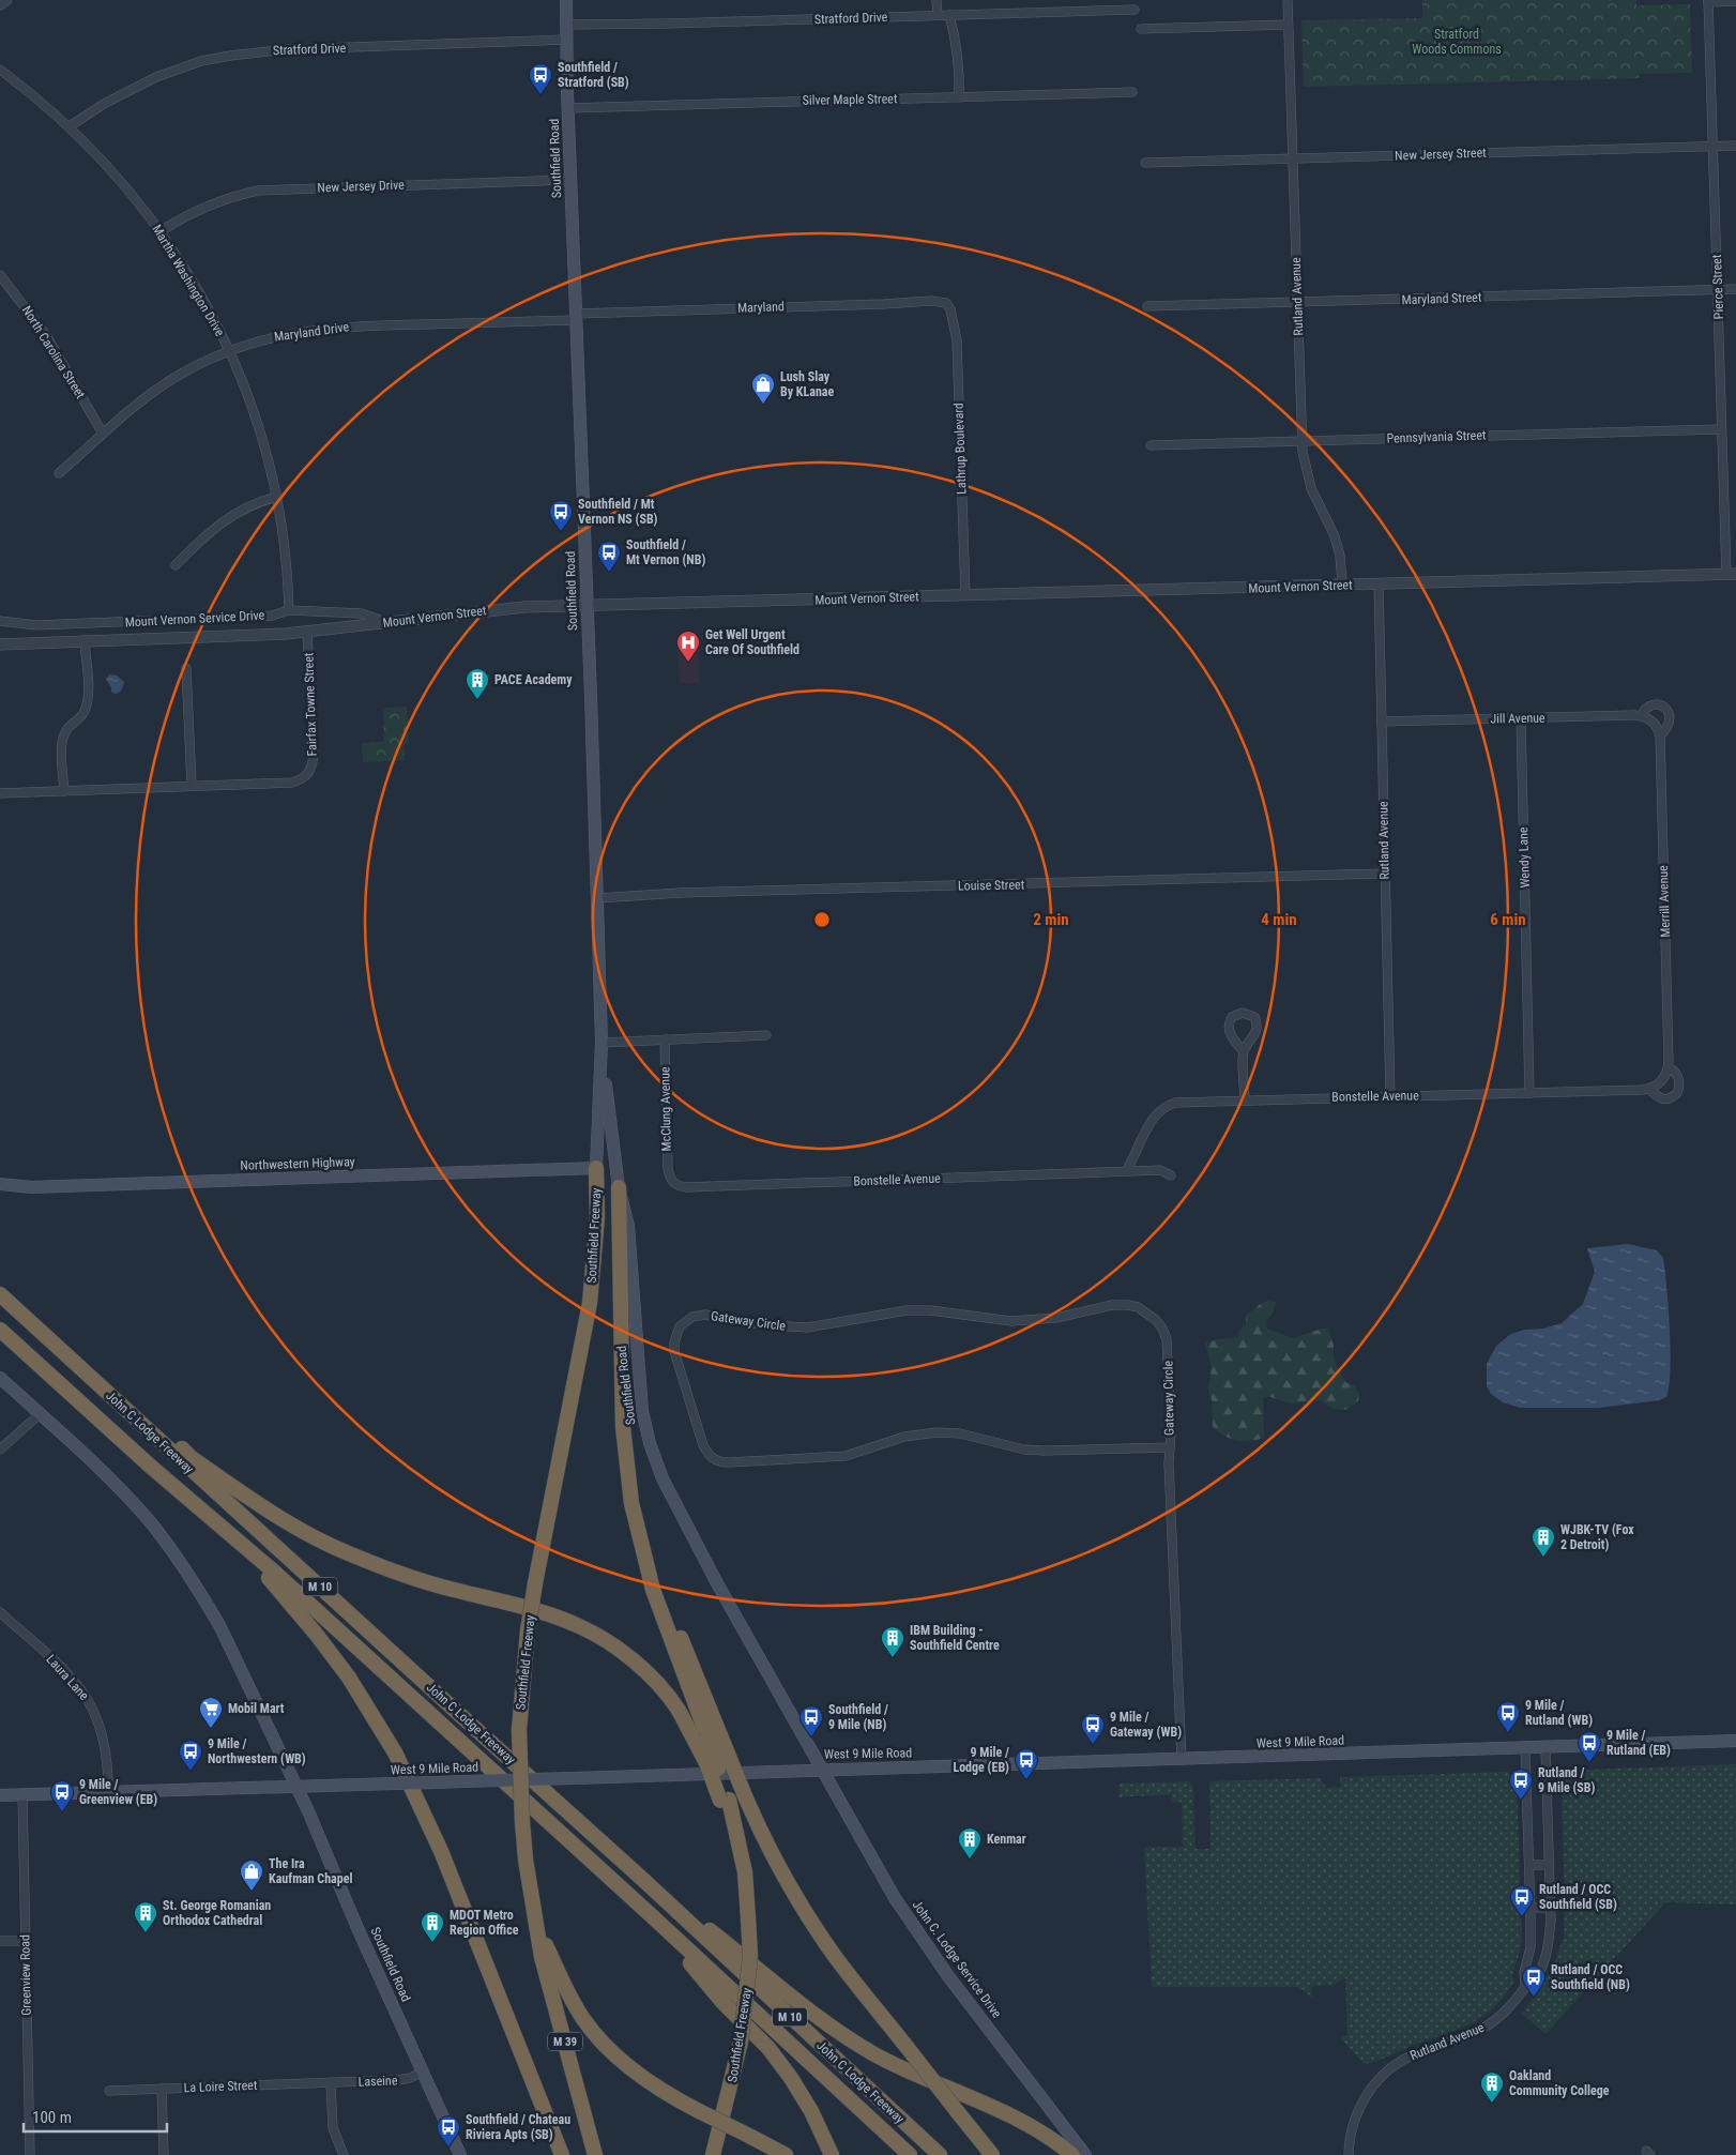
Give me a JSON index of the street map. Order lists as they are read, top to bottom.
{
  "streets": {
    "highway": [
      "Southfield Freeway",
      "John C Lodge Freeway",
      "M 10",
      "M 39"
    ],
    "main road": [
      "Southfield Road",
      "Northwestern Highway",
      "West 9 Mile Road",
      "John C. Lodge Service Drive"
    ],
    "street": [
      "Stratford Drive",
      "Silver Maple Street",
      "New Jersey Street",
      "New Jersey Drive",
      "Martha Washington Drive",
      "Pierce Street",
      "Rutland Avenue",
      "Maryland Street",
      "Maryland",
      "Maryland Drive",
      "North Carolina Street",
      "Pennsylvania Street",
      "Lathrup Boulevard",
      "Mount Vernon Street",
      "Mount Vernon Service Drive",
      "Fairfax Towne Street",
      "Jill Avenue",
      "Wendy Lane",
      "Louise Street",
      "Merrill Avenue",
      "Bonstelle Avenue",
      "McClung Avenue",
      "Gateway Circle",
      "Laura Lane",
      "Greenview Road",
      "Laseine",
      "La Loire Street"
    ]
  },
  "crossings": [
    ["Stratford Drive", "Southfield Road"],
    ["Stratford Drive", "Martha Washington Drive"],
    ["Silver Maple Street", "Southfield Road"],
    ["New Jersey Street", "Pierce Street"],
    ["New Jersey Street", "Rutland Avenue"],
    ["Southfield Road", "New Jersey Drive"],
    ["Southfield Road", "Maryland"],
    ["Southfield Road", "Maryland Drive"],
    ["Southfield Road", "Mount Vernon Street"],
    ["Southfield Road", "Louise Street"],
    ["Southfield Road", "Northwestern Highway"],
    ["Southfield Road", "Southfield Freeway"],
    ["Southfield Road", "West 9 Mile Road"],
    ["Southfield Road", "John C. Lodge Service Drive"],
    ["Southfield Road", "Laseine"],
    ["New Jersey Drive", "Martha Washington Drive"],
    ["Martha Washington Drive", "Maryland Drive"],
    ["Martha Washington Drive", "Mount Vernon Service Drive"],
    ["Pierce Street", "Maryland Street"],
    ["Pierce Street", "Pennsylvania Street"],
    ["Pierce Street", "Mount Vernon Street"],
    ["Rutland Avenue", "Maryland Street"],
    ["Rutland Avenue", "Pennsylvania Street"],
    ["Rutland Avenue", "Mount Vernon Street"],
    ["Rutland Avenue", "Jill Avenue"],
    ["Rutland Avenue", "Louise Street"],
    ["Rutland Avenue", "Bonstelle Avenue"],
    ["Rutland Avenue", "West 9 Mile Road"],
    ["Maryland", "Maryland Drive"],
    ["Maryland", "Lathrup Boulevard"],
    ["Maryland Drive", "North Carolina Street"],
    ["Lathrup Boulevard", "Mount Vernon Street"],
    ["Mount Vernon Street", "Mount Vernon Service Drive"],
    ["Mount Vernon Street", "Fairfax Towne Street"],
    ["Jill Avenue", "Wendy Lane"],
    ["Jill Avenue", "Merrill Avenue"],
    ["Wendy Lane", "Bonstelle Avenue"],
    ["Merrill Avenue", "Bonstelle Avenue"],
    ["Bonstelle Avenue", "McClung Avenue"],
    ["Northwestern Highway", "Southfield Freeway"],
    ["Gateway Circle", "West 9 Mile Road"],
    ["Laura Lane", "West 9 Mile Road"],
    ["West 9 Mile Road", "John C. Lodge Service Drive"],
    ["West 9 Mile Road", "Greenview Road"],
    ["Laseine", "La Loire Street"]
  ],
  "parks": ["Stratford Woods Commons"],
  "places": {
    "bus stop": [
      "Southfield / Stratford (SB)",
      "Southfield / Mt Vernon NS (SB)",
      "Southfield / Mt Vernon (NB)",
      "9 Mile / Rutland (WB)",
      "Southfield / 9 Mile (NB)",
      "9 Mile / Gateway (WB)",
      "9 Mile / Rutland (EB)",
      "9 Mile / Northwestern (WB)",
      "9 Mile / Lodge (EB)",
      "Rutland / 9 Mile (SB)",
      "9 Mile / Greenview (EB)",
      "Rutland / OCC Southfield (SB)",
      "Rutland / OCC Southfield (NB)",
      "Southfield / Chateau Riviera Apts (SB)"
    ],
    "shop": ["Lush Slay By KLanae", "The Ira Kaufman Chapel"],
    "hospital": ["Get Well Urgent Care Of Southfield"],
    "building": [
      "PACE Academy",
      "WJBK-TV (Fox 2 Detroit)",
      "IBM Building - Southfield Centre",
      "Kenmar",
      "St. George Romanian Orthodox Cathedral",
      "MDOT Metro Region Office",
      "Oakland Community College"
    ],
    "supermarket": ["Mobil Mart"]
  },
  "scale_bar": "100 m",
  "rings": ["2 min", "4 min", "6 min"]
}
